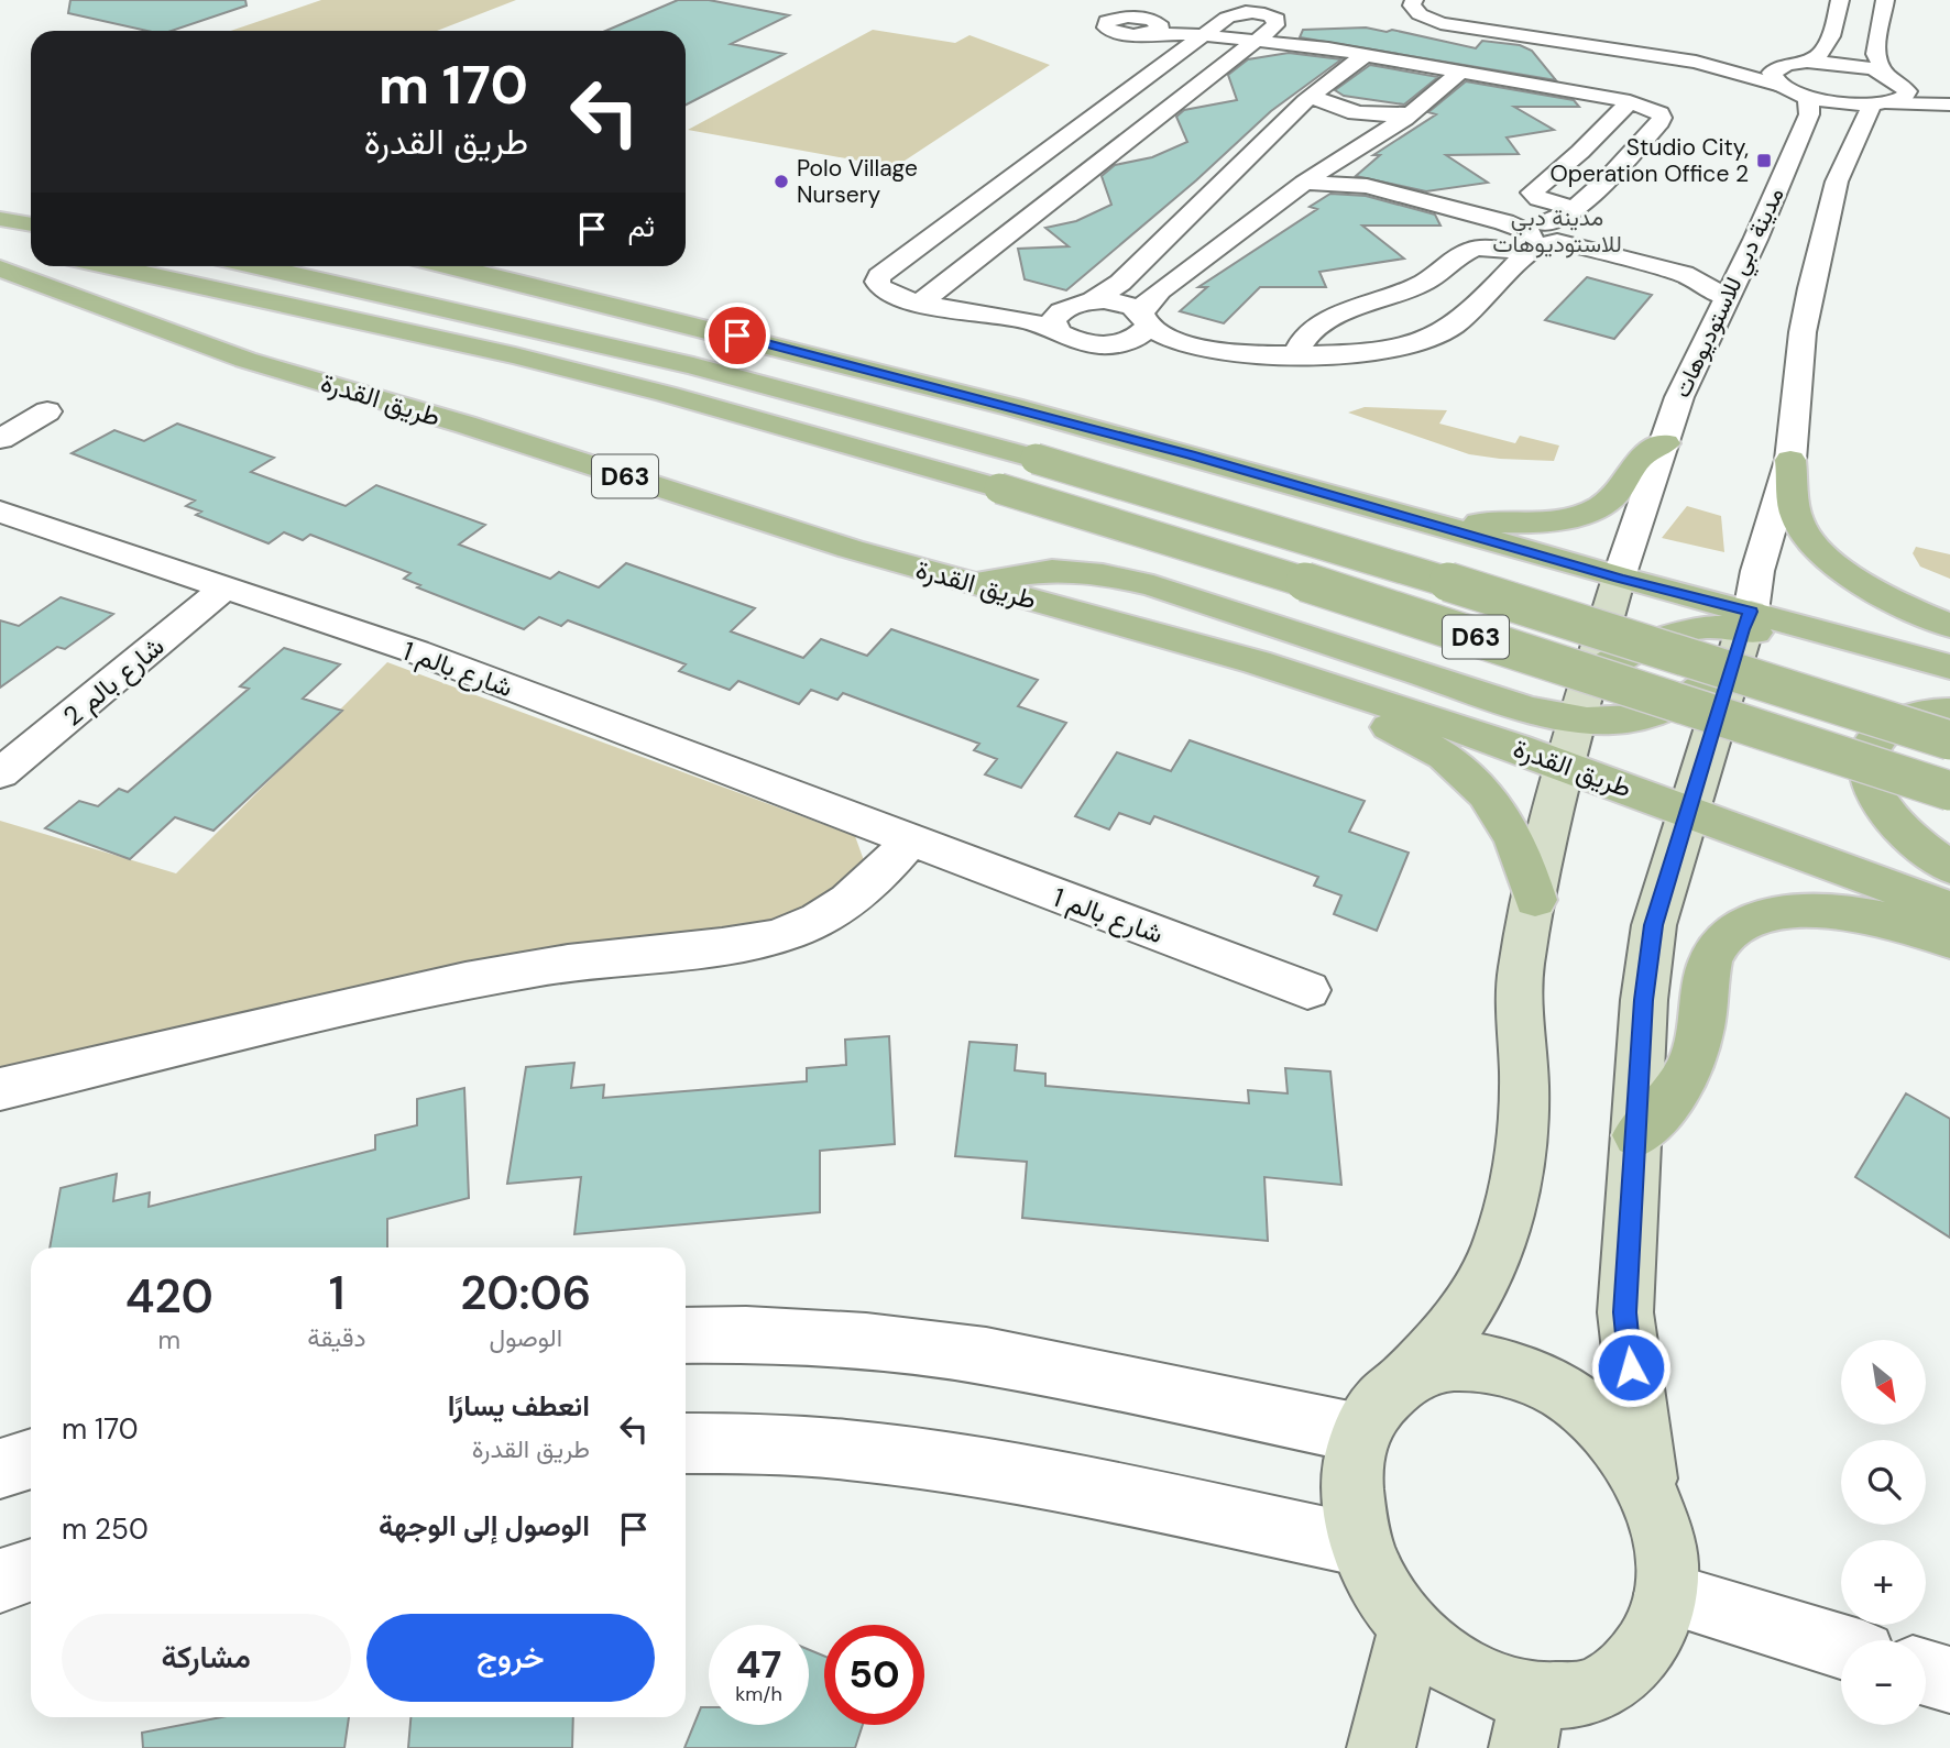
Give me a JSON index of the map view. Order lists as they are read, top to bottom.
{
  "streets": {
    "main road": ["طريق القدرة", "D63"],
    "street": ["مدينة دبي للاستوديوهات", "شارع بالم 1", "شارع بالم 2"]
  },
  "crossings": [
    ["شارع بالم 1", "شارع بالم 2"]
  ],
  "districts": ["مدينة دبي للاستوديوهات"],
  "places": {
    "transit": ["Studio City, Operation Office 2"],
    "other": ["Polo Village Nursery"]
  },
  "north": "bottom right",
  "page": {
    "turn": ["170 m", "طريق القدرة"],
    "then": "ثم",
    "eta": [
      "20:06",
      "الوصول",
      "1",
      "دقيقة",
      "420",
      "m"
    ],
    "map_buttons": ["+", "−"],
    "list": [
      {
        "name": "انعطف يسارًا",
        "note": "طريق القدرة",
        "value": "170 m"
      },
      {
        "name": "الوصول إلى الوجهة",
        "value": "250 m"
      }
    ],
    "buttons": ["خروج", "مشاركة"],
    "speed": "47 km/h",
    "limit": "50"
  }
}
